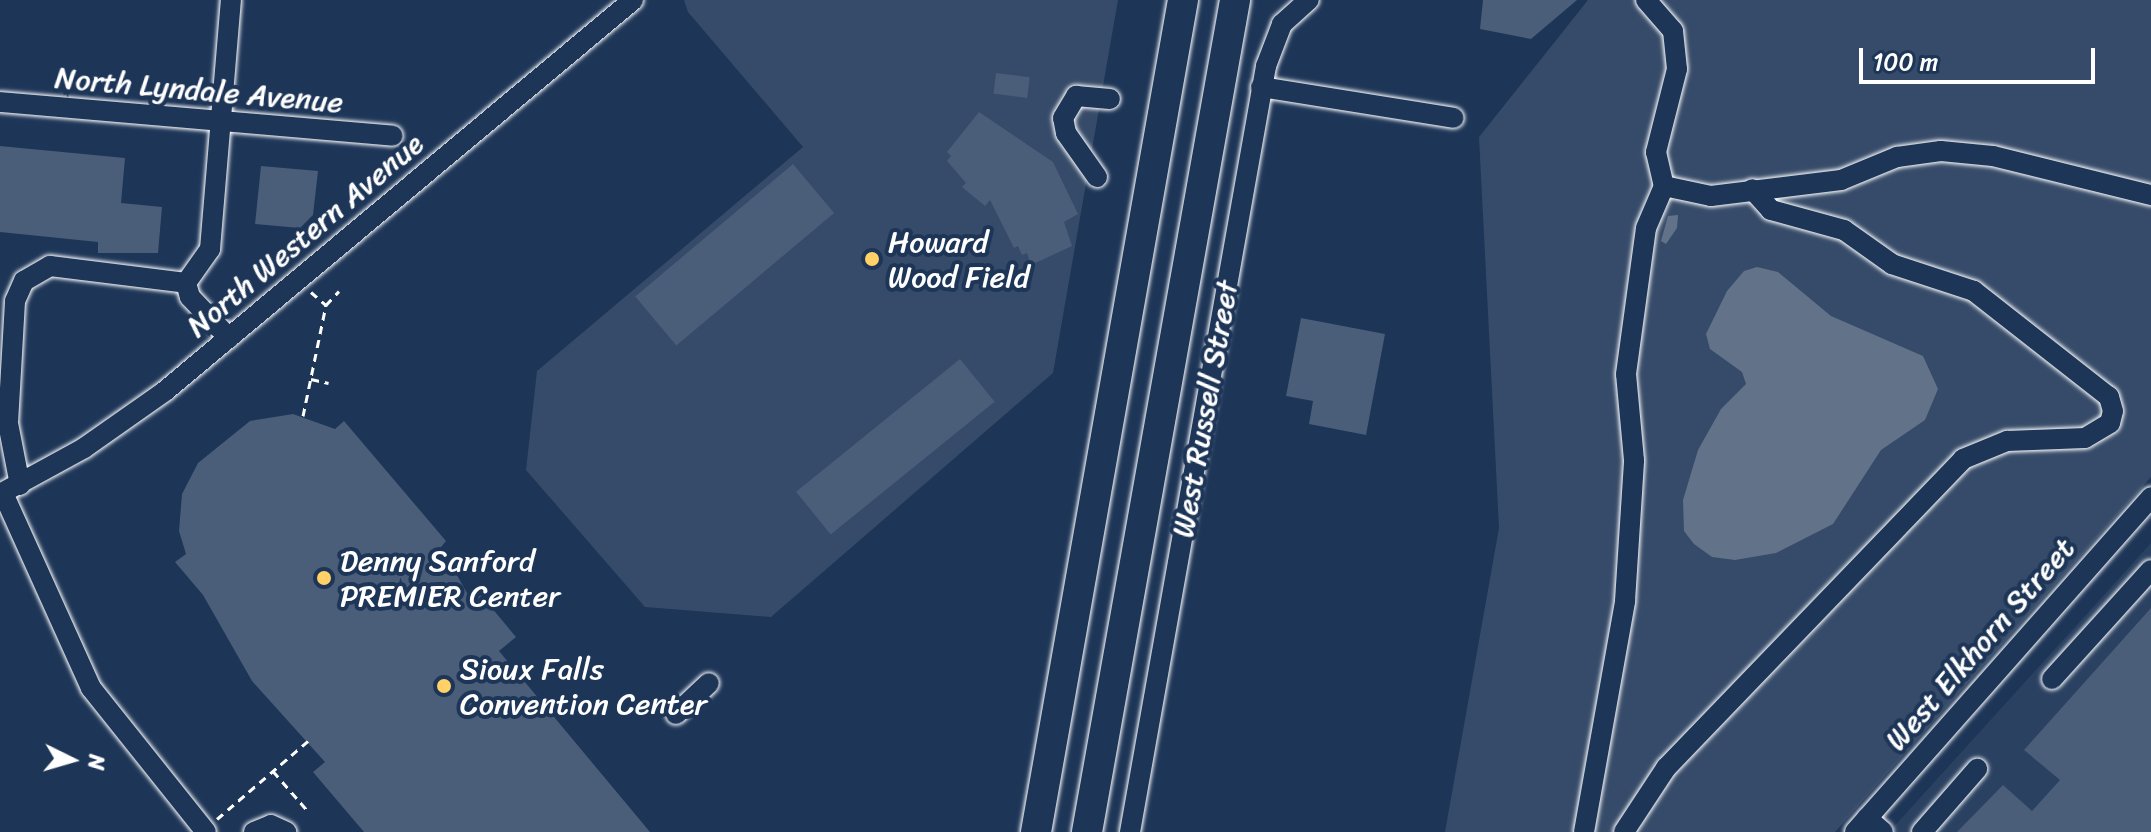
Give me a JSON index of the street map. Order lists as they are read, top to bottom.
{
  "streets": {
    "highway": ["West Russell Street"],
    "street": ["North Lyndale Avenue", "North Western Avenue", "West Elkhorn Street"]
  },
  "places": ["Howard Wood Field", "Denny Sanford PREMIER Center", "Sioux Falls Convention Center"],
  "scale_bar": "100 m",
  "north": "right"
}
